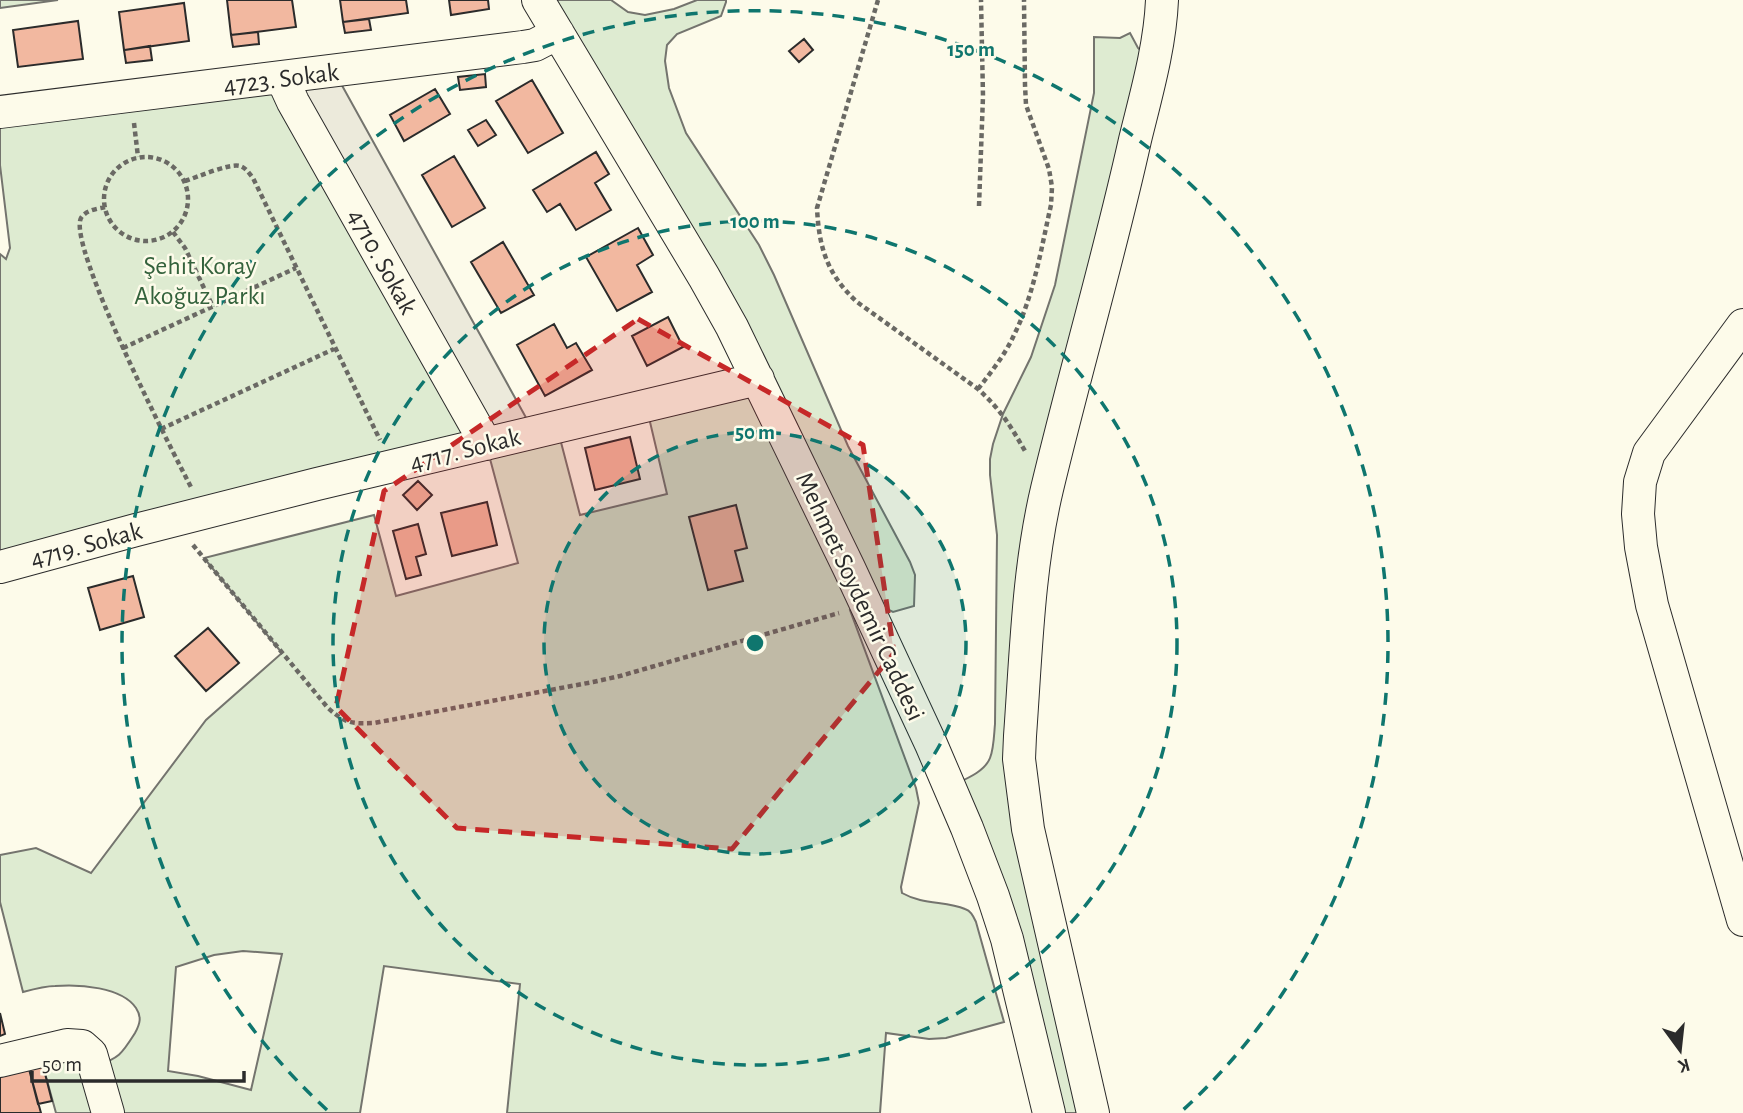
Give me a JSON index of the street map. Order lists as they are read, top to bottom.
{
  "streets": {
    "street": [
      "4723. Sokak",
      "4710. Sokak",
      "4717. Sokak",
      "4719. Sokak",
      "Mehmet Soydemir Caddesi"
    ]
  },
  "crossings": [
    ["4723. Sokak", "4710. Sokak"],
    ["4723. Sokak", "Mehmet Soydemir Caddesi"],
    ["4710. Sokak", "4717. Sokak"],
    ["4717. Sokak", "4719. Sokak"],
    ["4717. Sokak", "Mehmet Soydemir Caddesi"]
  ],
  "parks": ["Şehit Koray Akoğuz Parkı"],
  "scale_bar": "50 m",
  "north": "bottom",
  "rings": ["150 m", "100 m", "50 m"]
}
